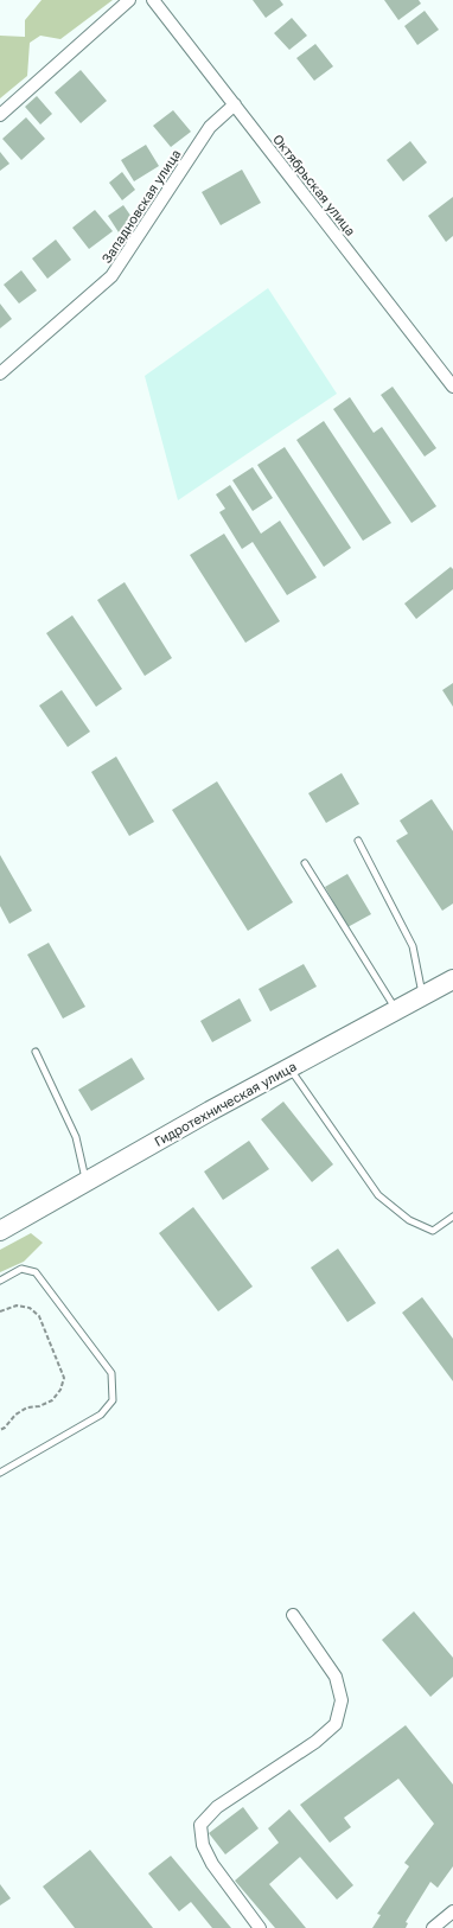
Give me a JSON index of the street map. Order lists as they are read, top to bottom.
{
  "streets": {
    "main road": ["Гидротехническая улица"],
    "street": ["Октябрьская улица", "Западновская улица"]
  },
  "crossings": [
    ["Октябрьская улица", "Западновская улица"]
  ]
}
